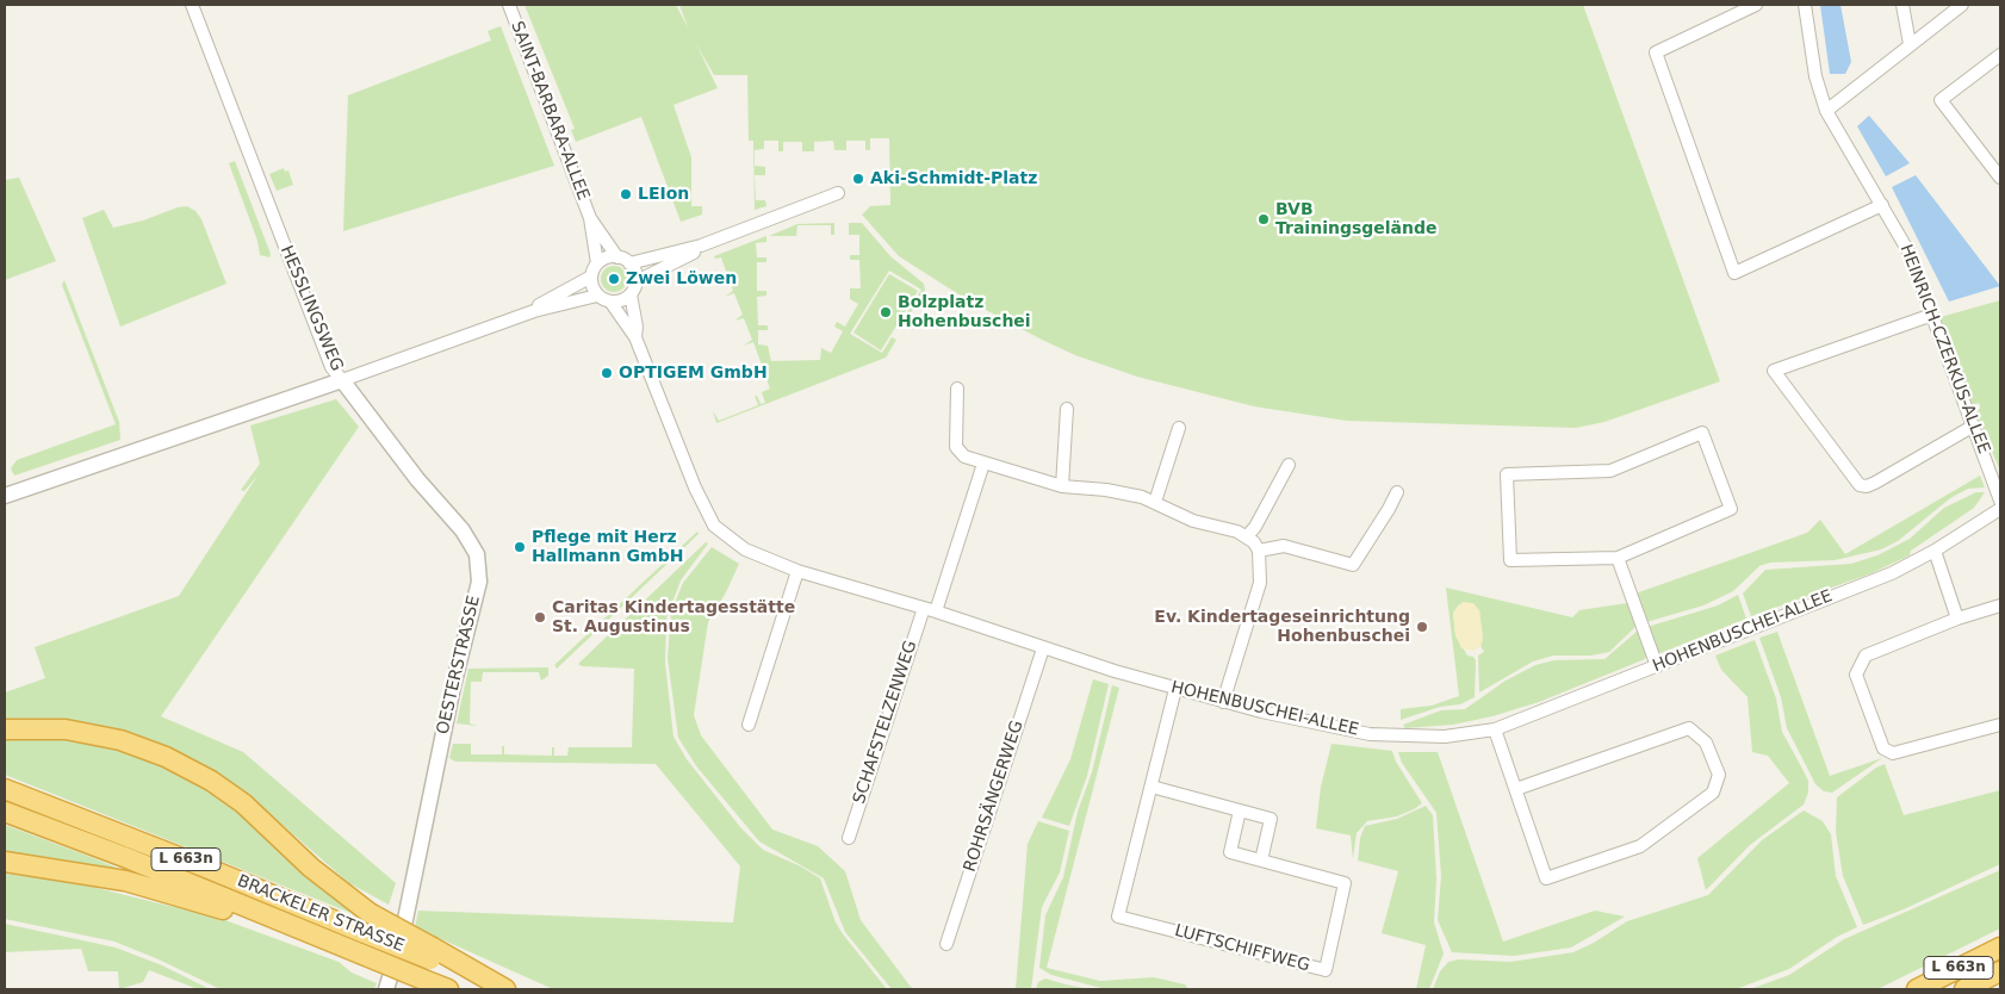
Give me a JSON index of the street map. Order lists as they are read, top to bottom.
{
  "streets": {
    "highway": ["L 663n", "BRACKELER STRASSE"],
    "street": [
      "SAINT-BARBARA-ALLEE",
      "HESSLINGSWEG",
      "HEINRICH-CZERKUS-ALLEE",
      "HOHENBUSCHEI-ALLEE",
      "OESTERSTRASSE",
      "SCHAFSTELZENWEG",
      "ROHRSÄNGERWEG",
      "LUFTSCHIFFWEG"
    ]
  },
  "crossings": [
    ["SAINT-BARBARA-ALLEE", "HOHENBUSCHEI-ALLEE"],
    ["HESSLINGSWEG", "OESTERSTRASSE"],
    ["HOHENBUSCHEI-ALLEE", "SCHAFSTELZENWEG"],
    ["HOHENBUSCHEI-ALLEE", "ROHRSÄNGERWEG"],
    ["HOHENBUSCHEI-ALLEE", "LUFTSCHIFFWEG"]
  ],
  "places": [
    "Aki-Schmidt-Platz",
    "LEIon",
    "BVB Trainingsgelände",
    "Zwei Löwen",
    "Bolzplatz Hohenbuschei",
    "OPTIGEM GmbH",
    "Pflege mit Herz Hallmann GmbH",
    "Caritas Kindertagesstätte St. Augustinus",
    "Ev. Kindertageseinrichtung Hohenbuschei"
  ]
}
